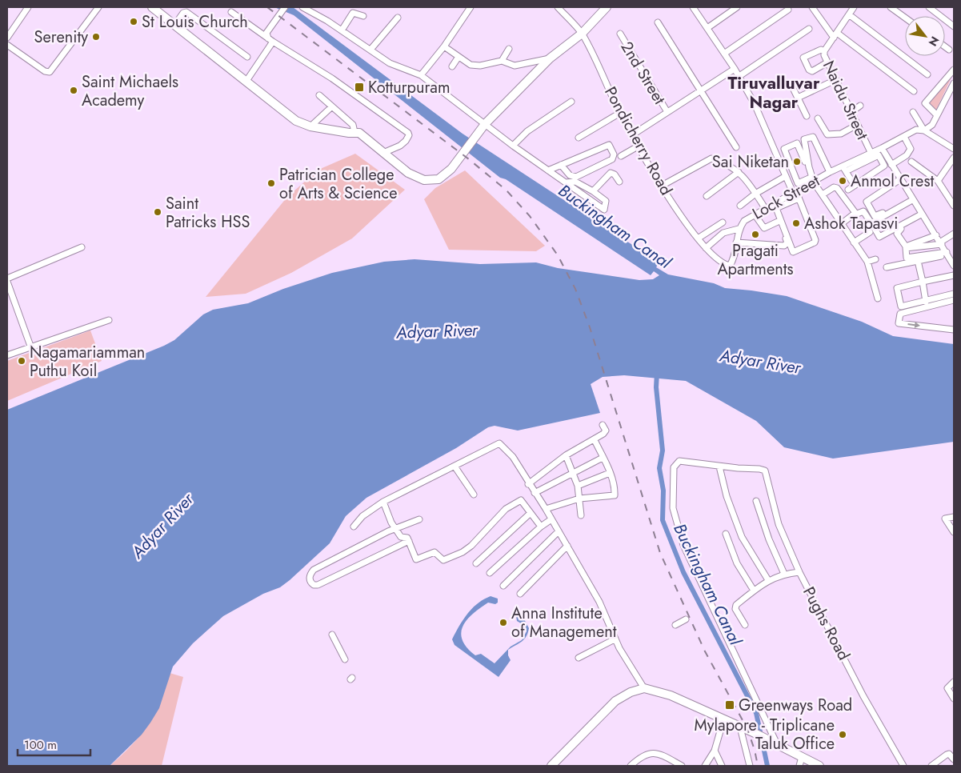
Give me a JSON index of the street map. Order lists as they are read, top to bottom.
{
  "streets": {
    "street": [
      "2nd Street",
      "Naidu Street",
      "Pondicherry Road",
      "Lock Street",
      "Pughs Road"
    ]
  },
  "crossings": [
    ["Naidu Street", "Lock Street"],
    ["Pondicherry Road", "Lock Street"]
  ],
  "districts": ["Tiruvalluvar Nagar"],
  "water": ["Buckingham Canal", "Adyar River"],
  "places": {
    "other": [
      "St Louis Church",
      "Serenity",
      "Saint Michaels Academy",
      "Sai Niketan",
      "Anmol Crest",
      "Patrician College of Arts & Science",
      "Saint Patricks HSS",
      "Ashok Tapasvi",
      "Pragati Apartments",
      "Nagamariamman Puthu Koil",
      "Anna Institute of Management",
      "Mylapore - Triplicane Taluk Office"
    ],
    "transit": ["Kotturpuram", "Greenways Road"]
  },
  "scale_bar": "100 m",
  "north": "bottom right"
}
